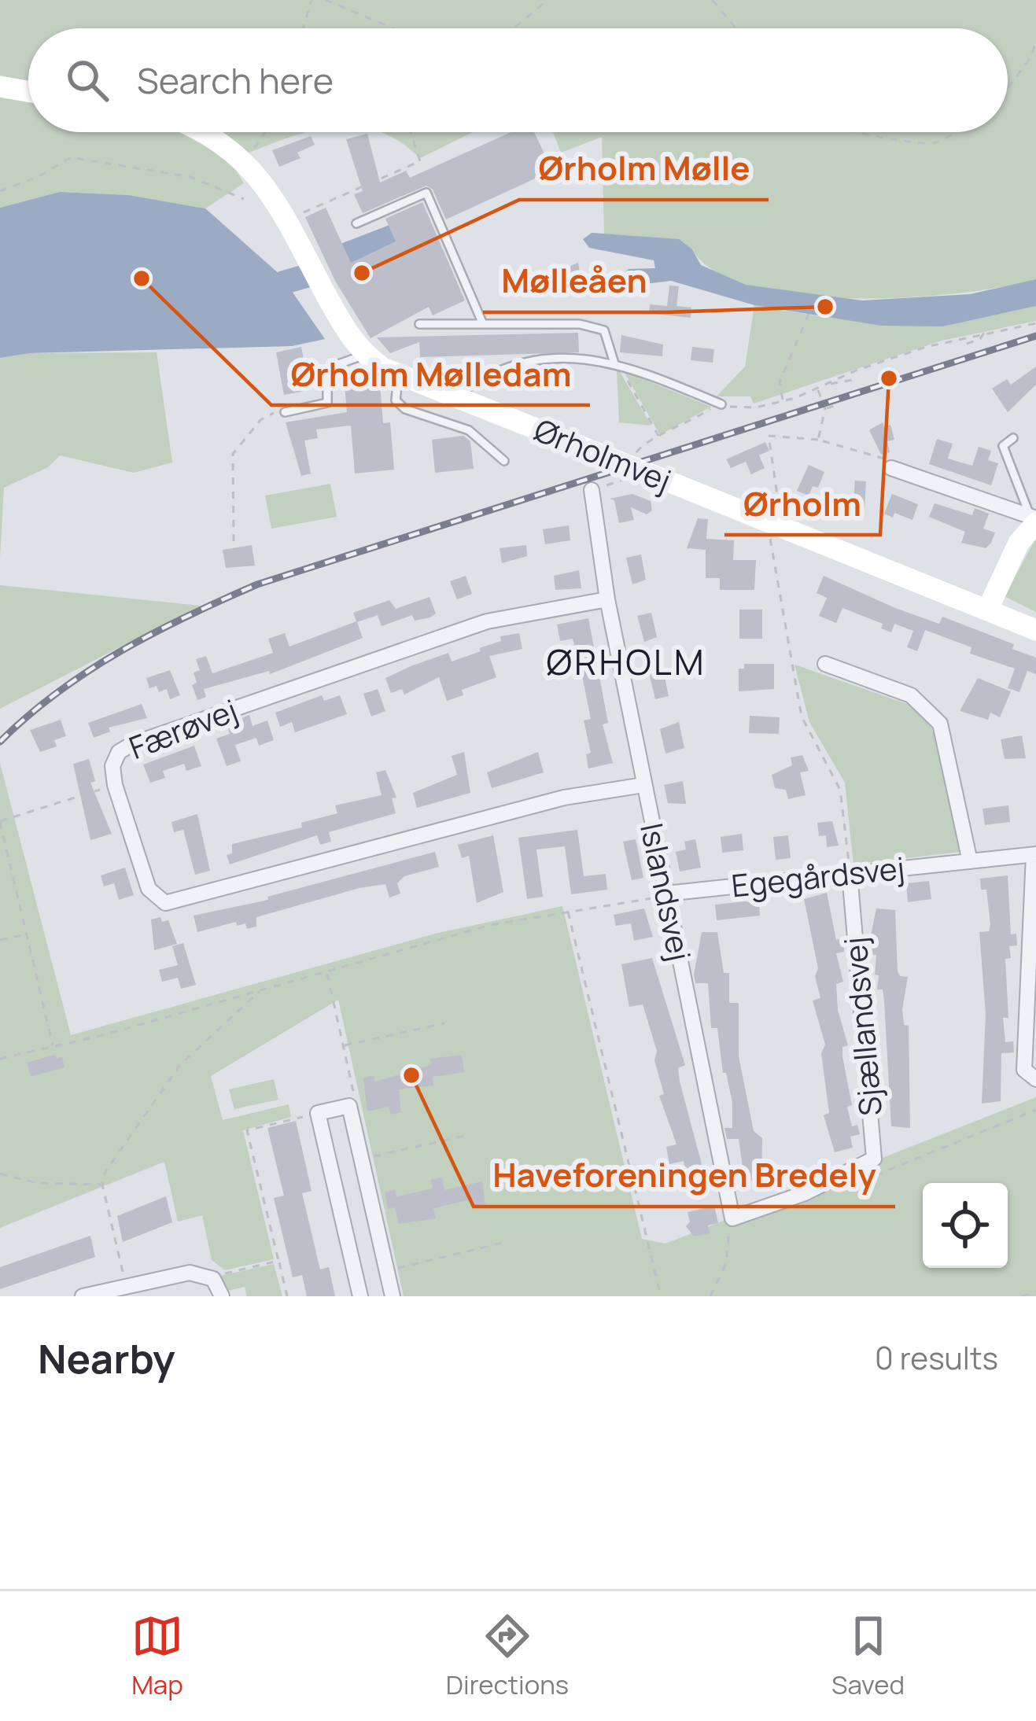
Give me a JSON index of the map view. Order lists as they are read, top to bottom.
{
  "streets": {
    "street": [
      "Ørholmvej",
      "Færøvej",
      "Egegårdsvej",
      "Islandsvej",
      "Sjællandsvej"
    ]
  },
  "crossings": [
    ["Færøvej", "Islandsvej"],
    ["Egegårdsvej", "Islandsvej"],
    ["Egegårdsvej", "Sjællandsvej"],
    ["Islandsvej", "Sjællandsvej"]
  ],
  "districts": ["ØRHOLM"],
  "places": [
    "Ørholm Mølle",
    "Ørholm Mølledam",
    "Mølleåen",
    "Ørholm",
    "Haveforeningen Bredely"
  ],
  "page": {
    "search": "Search here",
    "heading": ["Nearby", "0 results"],
    "nav": ["Map", "Directions", "Saved"]
  }
}
